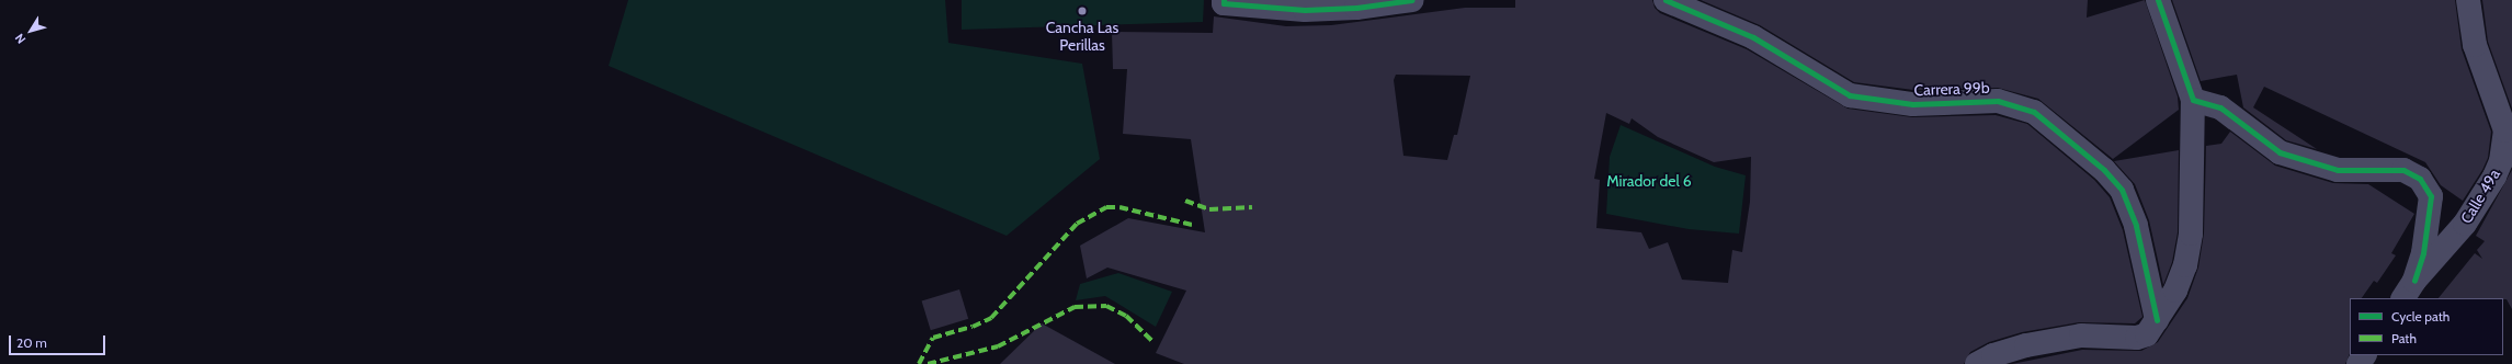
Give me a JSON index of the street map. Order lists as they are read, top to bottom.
{
  "streets": {
    "street": ["Carrera 99b", "Calle 49a"]
  },
  "parks": ["Mirador del 6"],
  "places": ["Cancha Las Perillas"],
  "legend": ["Cycle path", "Path"],
  "scale_bar": "20 m",
  "north": "bottom left"
}
